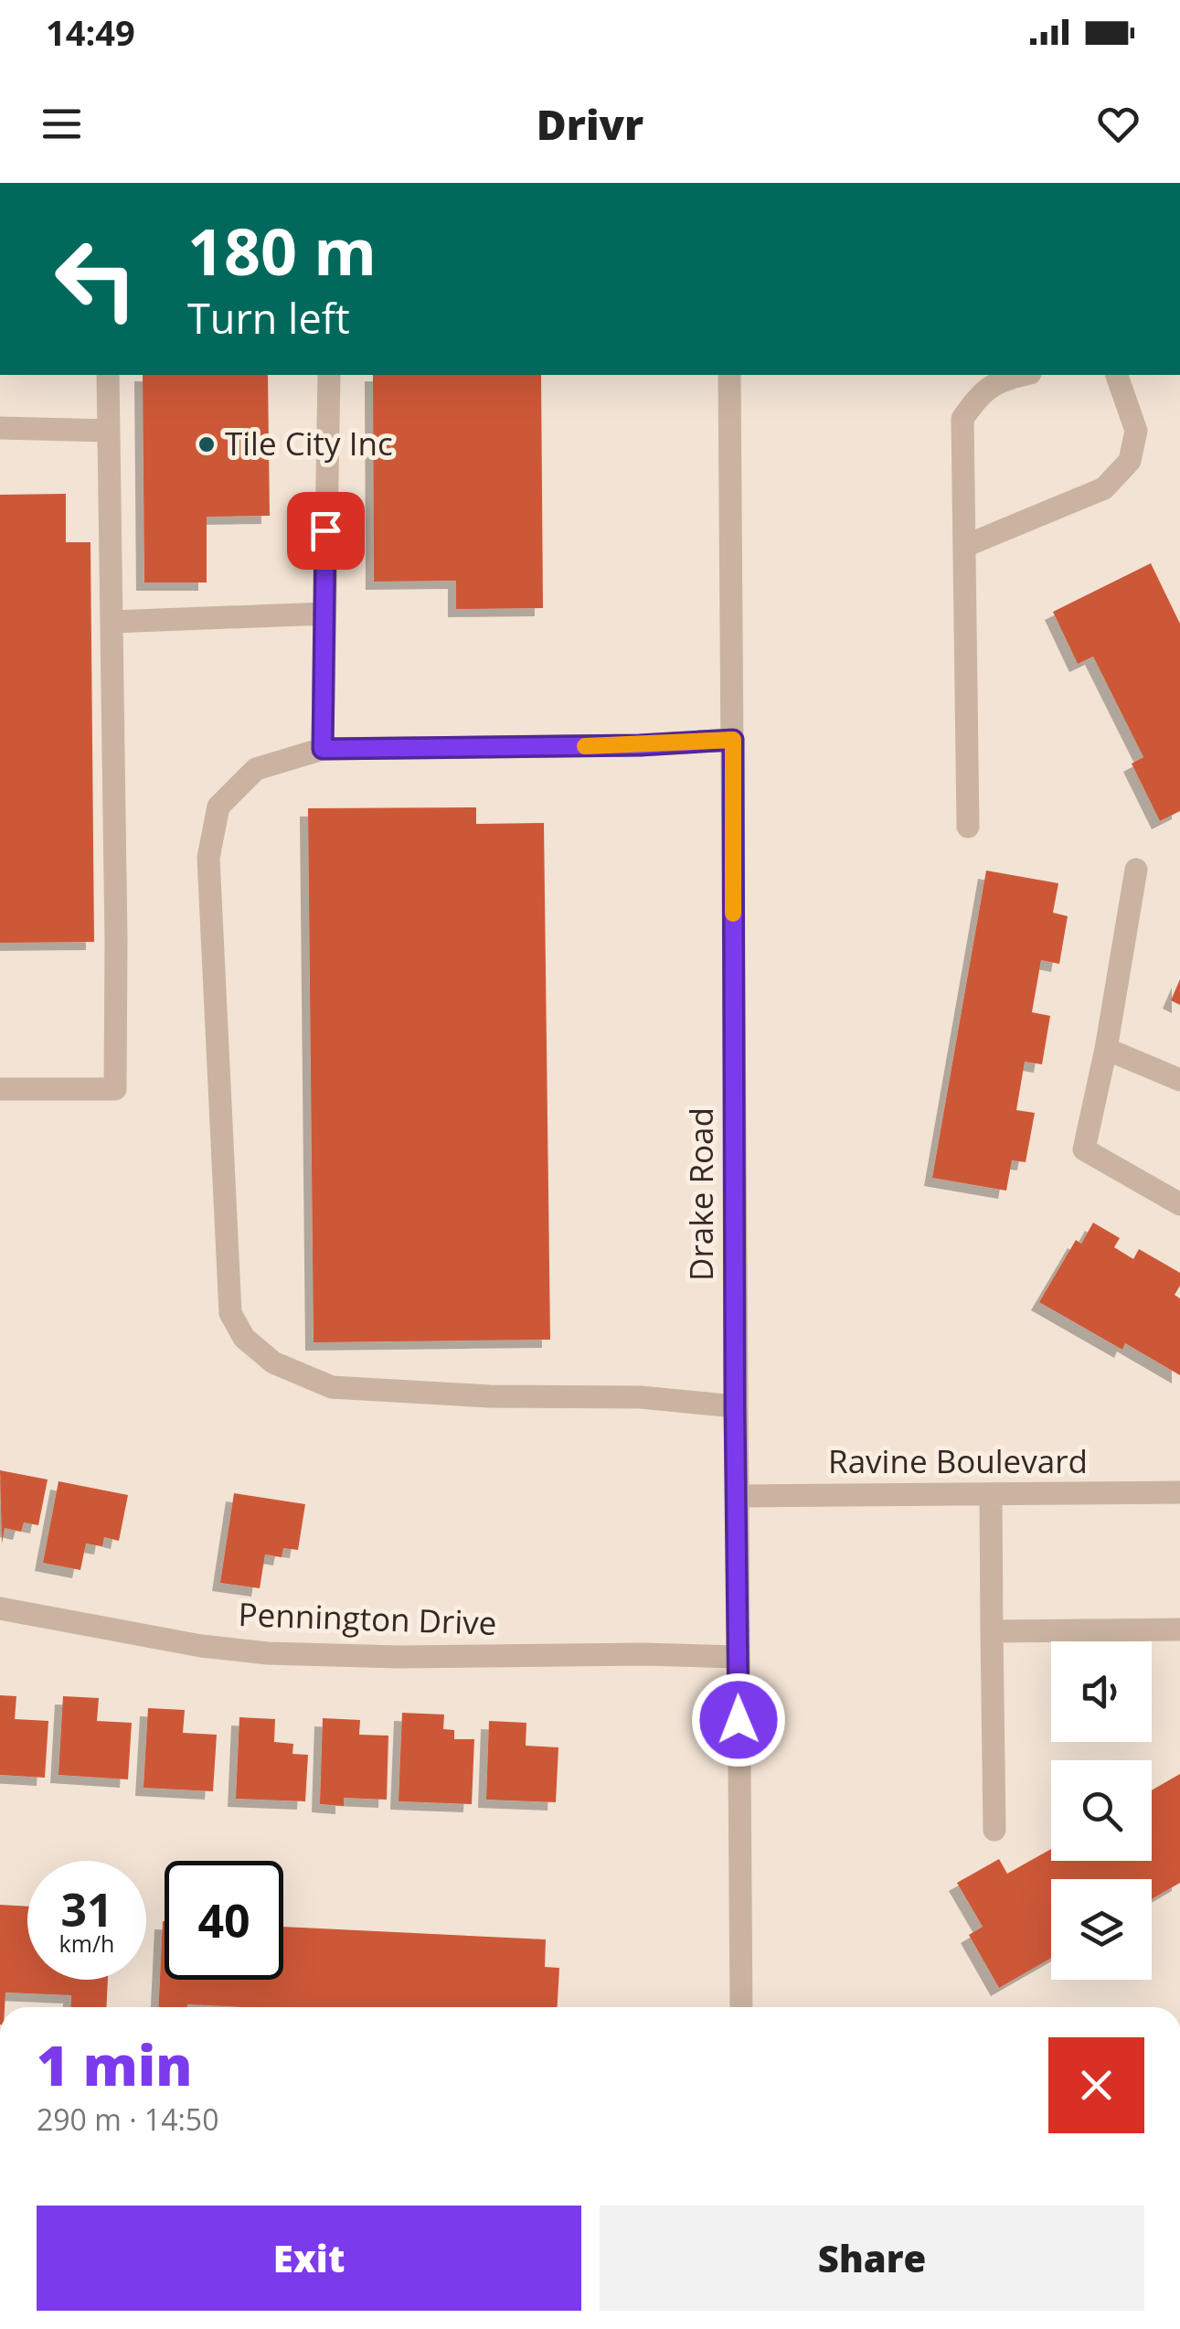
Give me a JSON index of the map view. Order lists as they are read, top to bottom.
{
  "streets": {
    "street": ["Drake Road", "Ravine Boulevard", "Pennington Drive"]
  },
  "crossings": [
    ["Drake Road", "Ravine Boulevard"],
    ["Drake Road", "Pennington Drive"]
  ],
  "places": ["Tile City Inc"],
  "page": {
    "status": "14:49",
    "header": "Drivr",
    "turn": ["180 m", "Turn left"],
    "speed": "31 km/h",
    "limit": "40",
    "heading": ["1 min", "290 m · 14:50"],
    "buttons": ["Exit", "Share"]
  }
}
